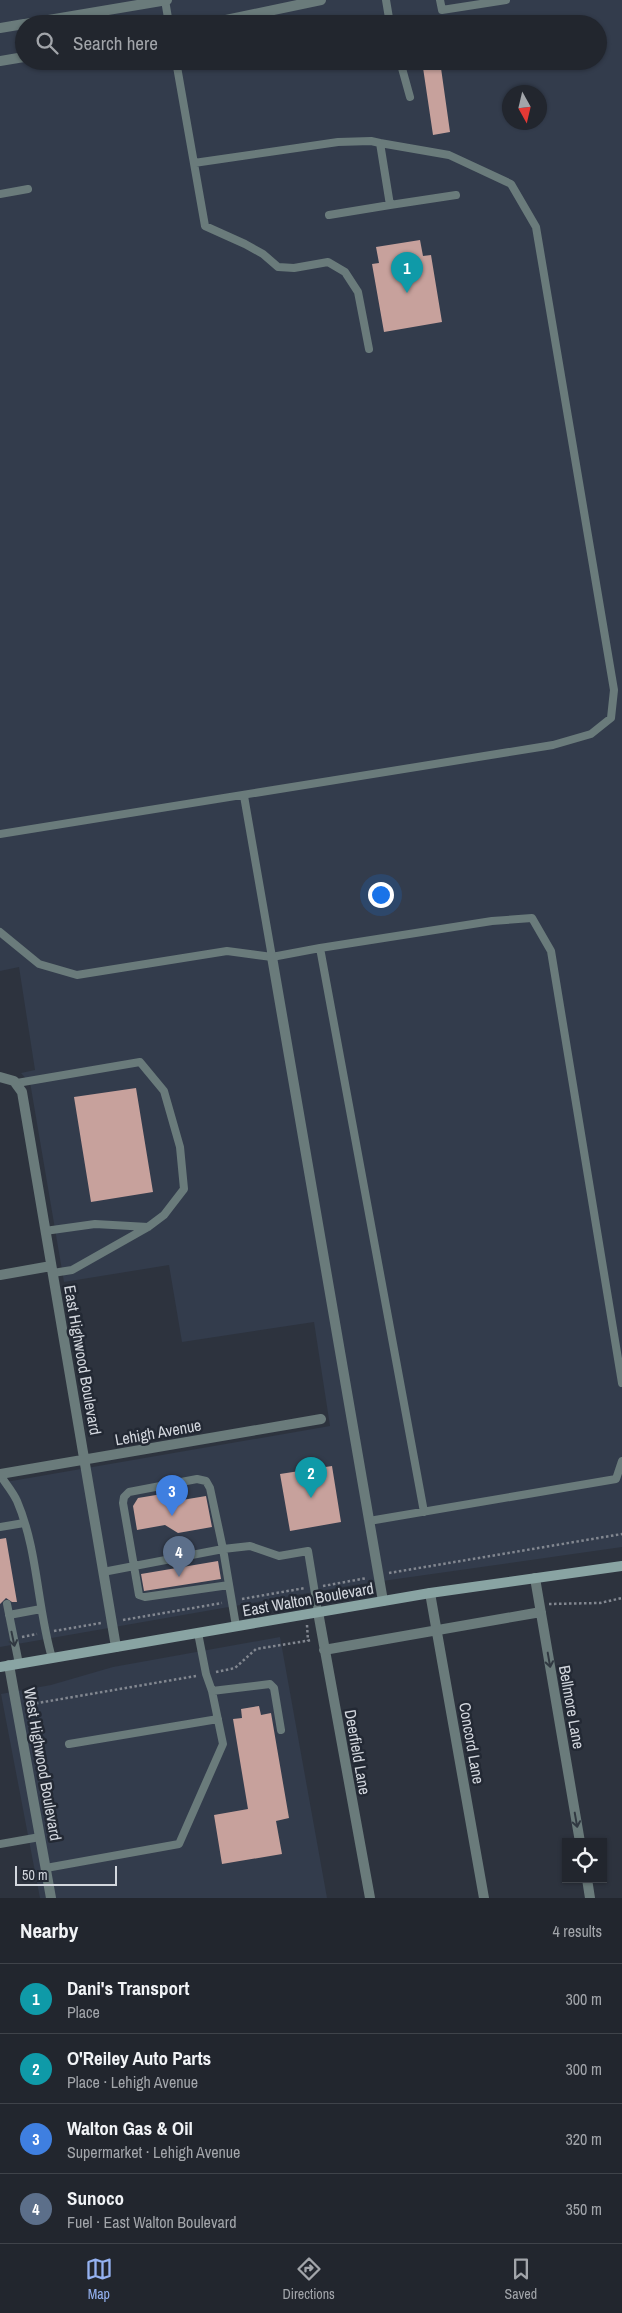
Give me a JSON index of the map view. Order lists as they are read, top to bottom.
{
  "streets": {
    "main road": ["East Walton Boulevard"],
    "street": [
      "East Highwood Boulevard",
      "Lehigh Avenue",
      "Bellmore Lane",
      "Concord Lane",
      "Deerfield Lane",
      "West Highwood Boulevard"
    ]
  },
  "crossings": [
    ["East Highwood Boulevard", "Lehigh Avenue"],
    ["East Highwood Boulevard", "East Walton Boulevard"],
    ["East Walton Boulevard", "Bellmore Lane"],
    ["East Walton Boulevard", "Concord Lane"],
    ["East Walton Boulevard", "Deerfield Lane"],
    ["East Walton Boulevard", "West Highwood Boulevard"]
  ],
  "one_way": ["Bellmore Lane"],
  "scale_bar": "50 m",
  "north": "bottom",
  "page": {
    "search": "Search here",
    "pins": [
      "1",
      "2",
      "3",
      "4"
    ],
    "scale": "50 m",
    "heading": ["Nearby", "4 results"],
    "list": [
      {
        "mark": "1",
        "name": "Dani's Transport",
        "note": "Place",
        "value": "300 m"
      },
      {
        "mark": "2",
        "name": "O'Reiley Auto Parts",
        "note": "Place · Lehigh Avenue",
        "value": "300 m"
      },
      {
        "mark": "3",
        "name": "Walton Gas & Oil",
        "note": "Supermarket · Lehigh Avenue",
        "value": "320 m"
      },
      {
        "mark": "4",
        "name": "Sunoco",
        "note": "Fuel · East Walton Boulevard",
        "value": "350 m"
      }
    ],
    "nav": ["Map", "Directions", "Saved"]
  }
}
